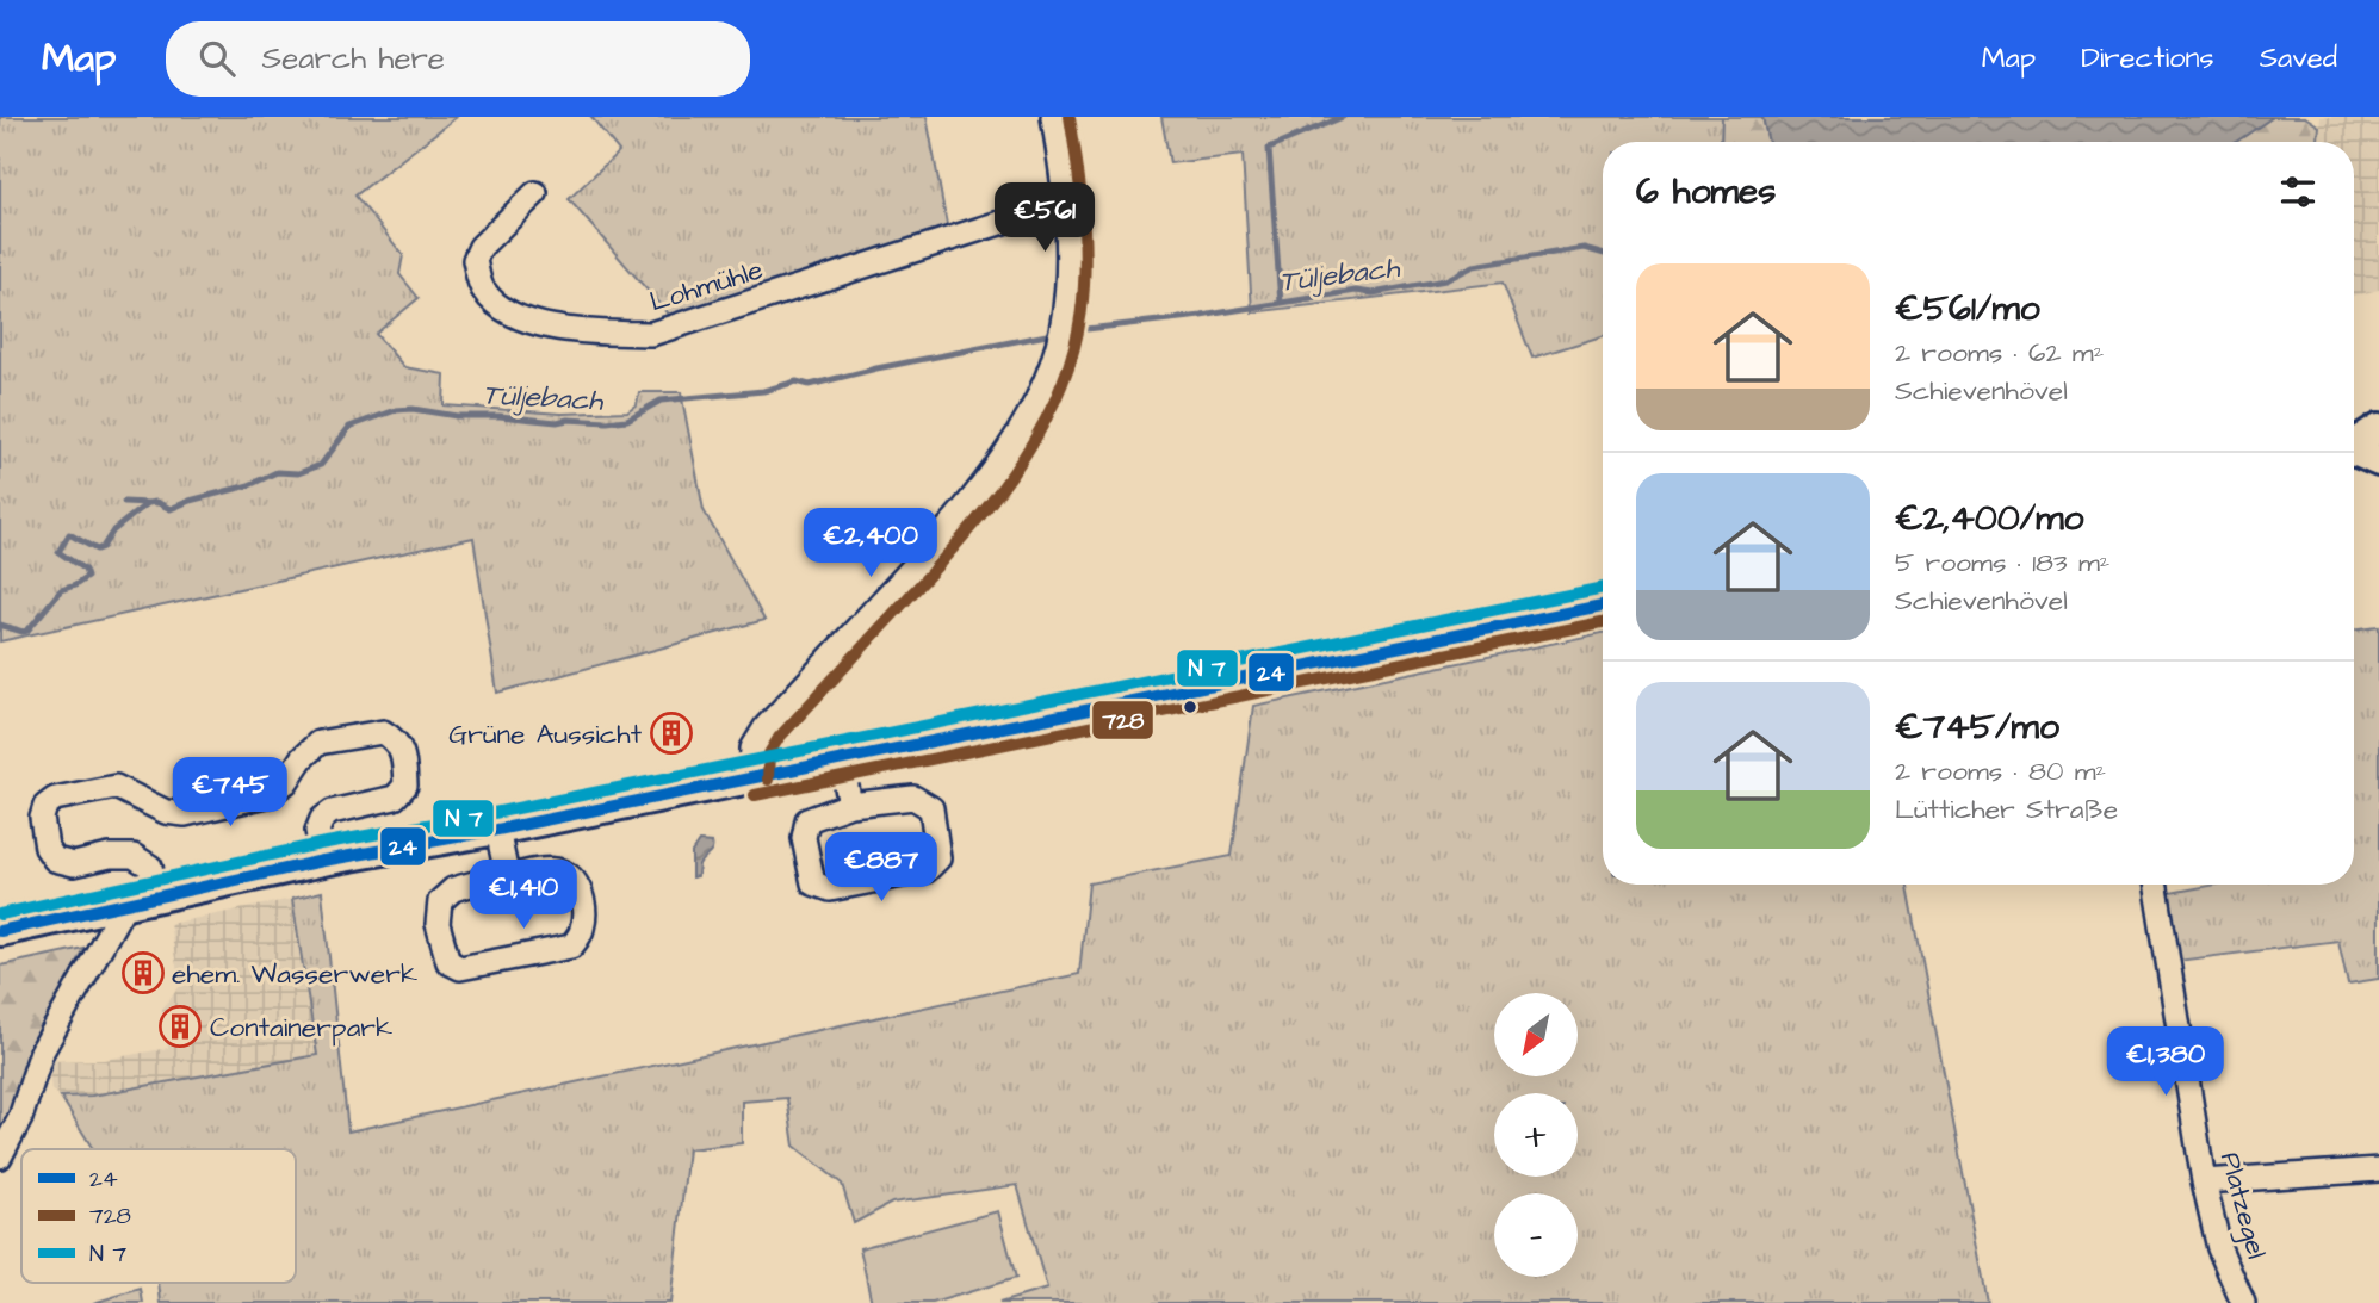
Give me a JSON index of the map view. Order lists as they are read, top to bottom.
{
  "streets": {
    "street": ["Lohmühle", "Platzegel"]
  },
  "water": ["Tüljebach"],
  "places": {
    "building": ["Grüne Aussicht", "ehem. Wasserwerk", "Containerpark"]
  },
  "lines": ["transit line 728", "transit line 24"],
  "legend": ["24", "728", "N 7"],
  "north": "bottom left",
  "page": {
    "header": "Map",
    "search": "Search here",
    "nav": ["Map", "Directions", "Saved"],
    "heading": "6 homes",
    "price": [
      "€561",
      "€2,400",
      "€745",
      "€887",
      "€1,410",
      "€1,380"
    ],
    "list": [
      {
        "name": "€561/mo",
        "note": "2 rooms · 62 m² · Schievenhövel"
      },
      {
        "name": "€2,400/mo",
        "note": "5 rooms · 183 m² · Schievenhövel"
      },
      {
        "name": "€745/mo",
        "note": "2 rooms · 80 m² · Lütticher Straße"
      }
    ],
    "map_buttons": ["+", "−"]
  }
}
